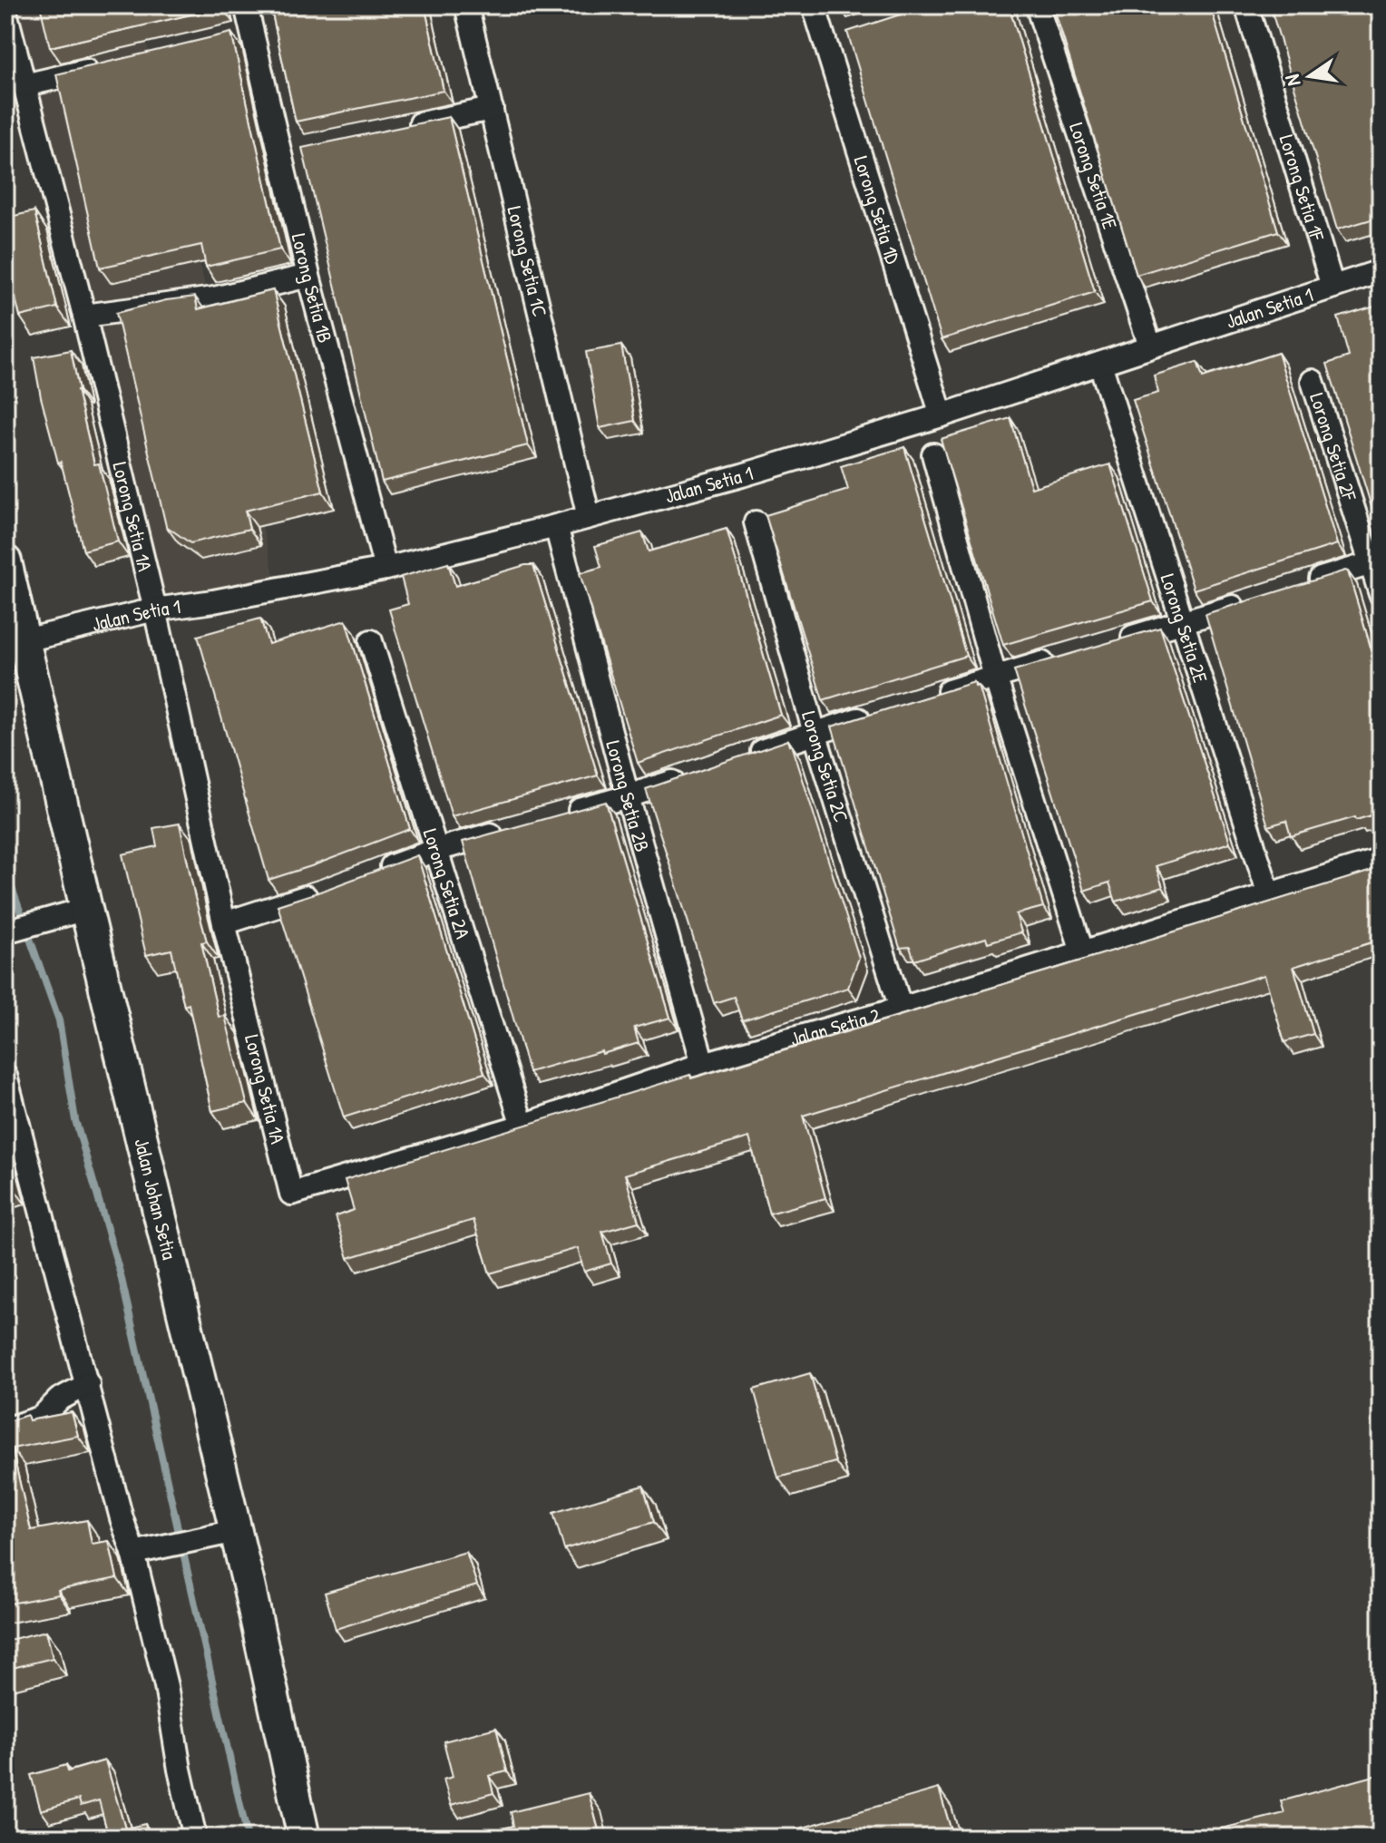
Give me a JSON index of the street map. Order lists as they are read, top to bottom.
{
  "streets": {
    "main road": ["Jalan Johan Setia"],
    "street": [
      "Lorong Setia 1E",
      "Lorong Setia 1F",
      "Lorong Setia 1D",
      "Lorong Setia 1C",
      "Lorong Setia 1B",
      "Jalan Setia 1",
      "Lorong Setia 2F",
      "Lorong Setia 1A",
      "Lorong Setia 2E",
      "Lorong Setia 2C",
      "Lorong Setia 2B",
      "Lorong Setia 2A",
      "Jalan Setia 2"
    ]
  },
  "crossings": [
    ["Lorong Setia 1E", "Jalan Setia 1"],
    ["Lorong Setia 1F", "Jalan Setia 1"],
    ["Lorong Setia 1D", "Jalan Setia 1"],
    ["Lorong Setia 1C", "Jalan Setia 1"],
    ["Lorong Setia 1B", "Jalan Setia 1"],
    ["Jalan Setia 1", "Lorong Setia 1A"],
    ["Jalan Setia 1", "Lorong Setia 2E"],
    ["Jalan Setia 1", "Lorong Setia 2B"],
    ["Jalan Setia 1", "Jalan Johan Setia"],
    ["Lorong Setia 1A", "Jalan Setia 2"],
    ["Lorong Setia 2E", "Jalan Setia 2"],
    ["Lorong Setia 2C", "Jalan Setia 2"],
    ["Lorong Setia 2B", "Jalan Setia 2"],
    ["Lorong Setia 2A", "Jalan Setia 2"]
  ],
  "north": "left"
}
